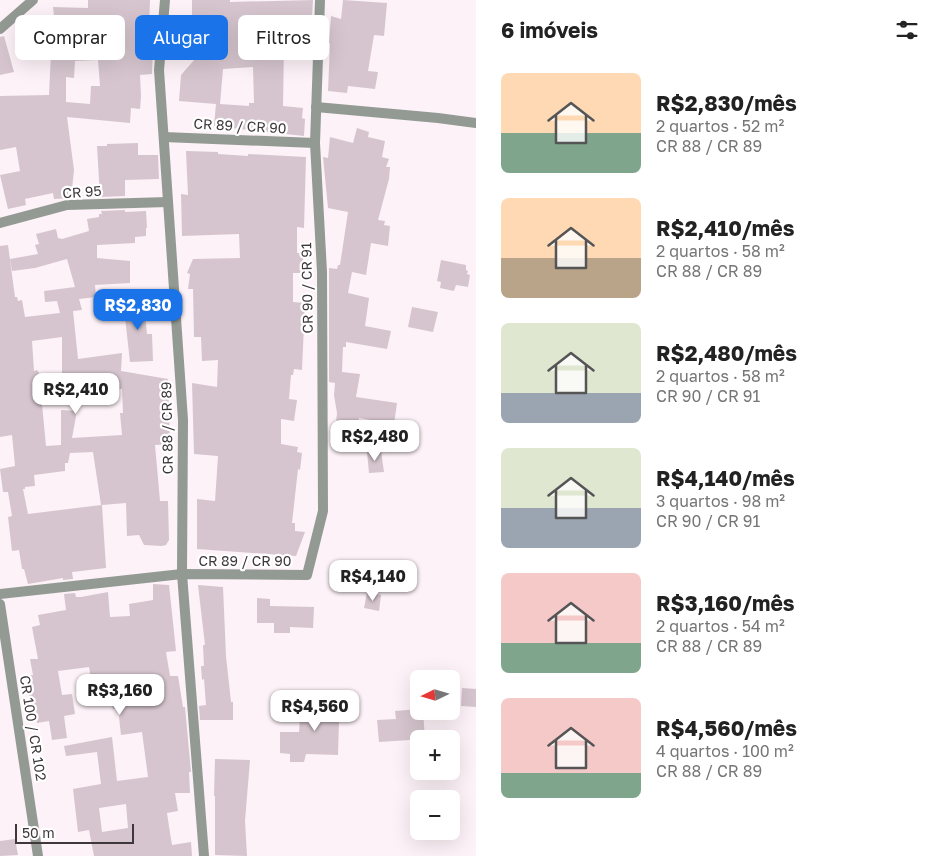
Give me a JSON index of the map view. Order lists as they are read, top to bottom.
{
  "streets": {
    "street": [
      "CR 89 / CR 90",
      "CR 95",
      "CR 90 / CR 91",
      "CR 88 / CR 89",
      "CR 100 / CR 102"
    ]
  },
  "crossings": [
    ["CR 89 / CR 90", "CR 90 / CR 91"],
    ["CR 89 / CR 90", "CR 88 / CR 89"],
    ["CR 95", "CR 88 / CR 89"]
  ],
  "scale_bar": "50 m",
  "north": "left",
  "page": {
    "heading": "6 imóveis",
    "chip": ["Comprar", "Alugar", "Filtros"],
    "list": [
      {
        "name": "R$2,830/mês",
        "note": "2 quartos · 52 m² · CR 88 / CR 89"
      },
      {
        "name": "R$2,410/mês",
        "note": "2 quartos · 58 m² · CR 88 / CR 89"
      },
      {
        "name": "R$2,480/mês",
        "note": "2 quartos · 58 m² · CR 90 / CR 91"
      },
      {
        "name": "R$4,140/mês",
        "note": "3 quartos · 98 m² · CR 90 / CR 91"
      },
      {
        "name": "R$3,160/mês",
        "note": "2 quartos · 54 m² · CR 88 / CR 89"
      },
      {
        "name": "R$4,560/mês",
        "note": "4 quartos · 100 m² · CR 88 / CR 89"
      }
    ],
    "price": [
      "R$2,830",
      "R$2,410",
      "R$2,480",
      "R$4,140",
      "R$3,160",
      "R$4,560"
    ],
    "map_buttons": ["+", "−"],
    "scale": "50 m"
  }
}
